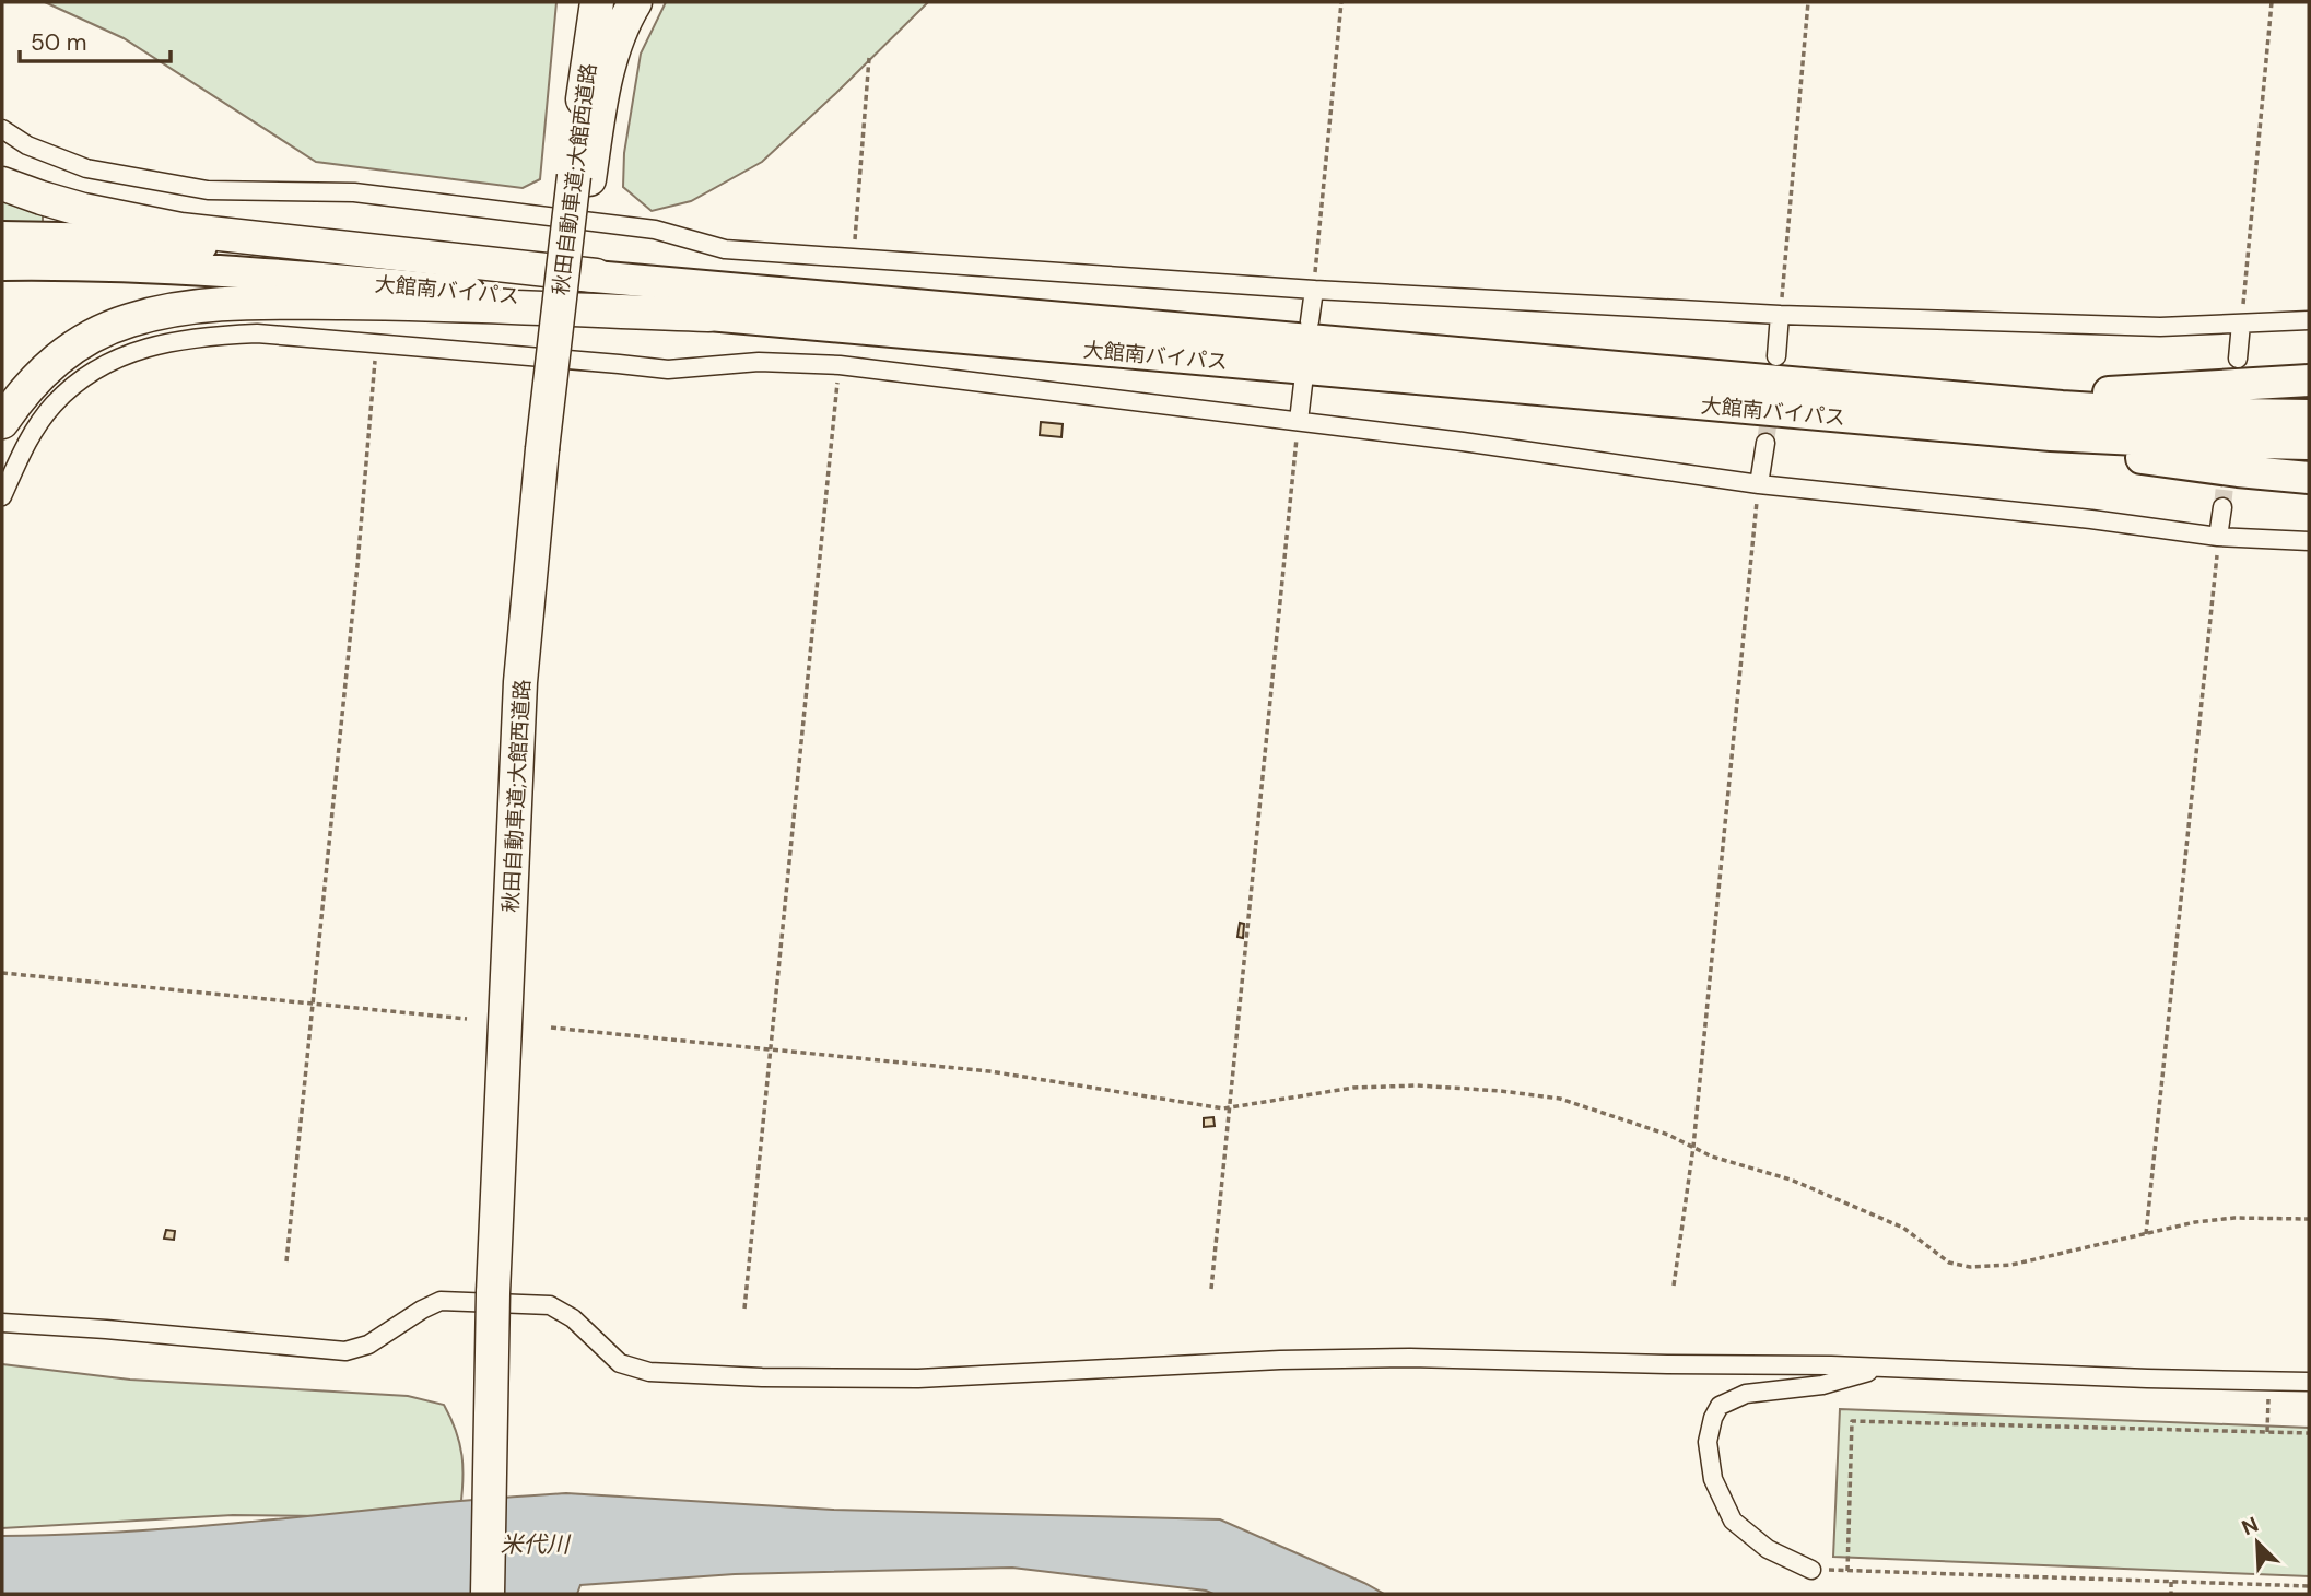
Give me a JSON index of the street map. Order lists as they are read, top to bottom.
{
  "streets": {
    "highway": ["秋田自動車道;大館西道路", "大館南バイパス"]
  },
  "water": ["米代川"],
  "scale_bar": "50 m",
  "north": "top left"
}
